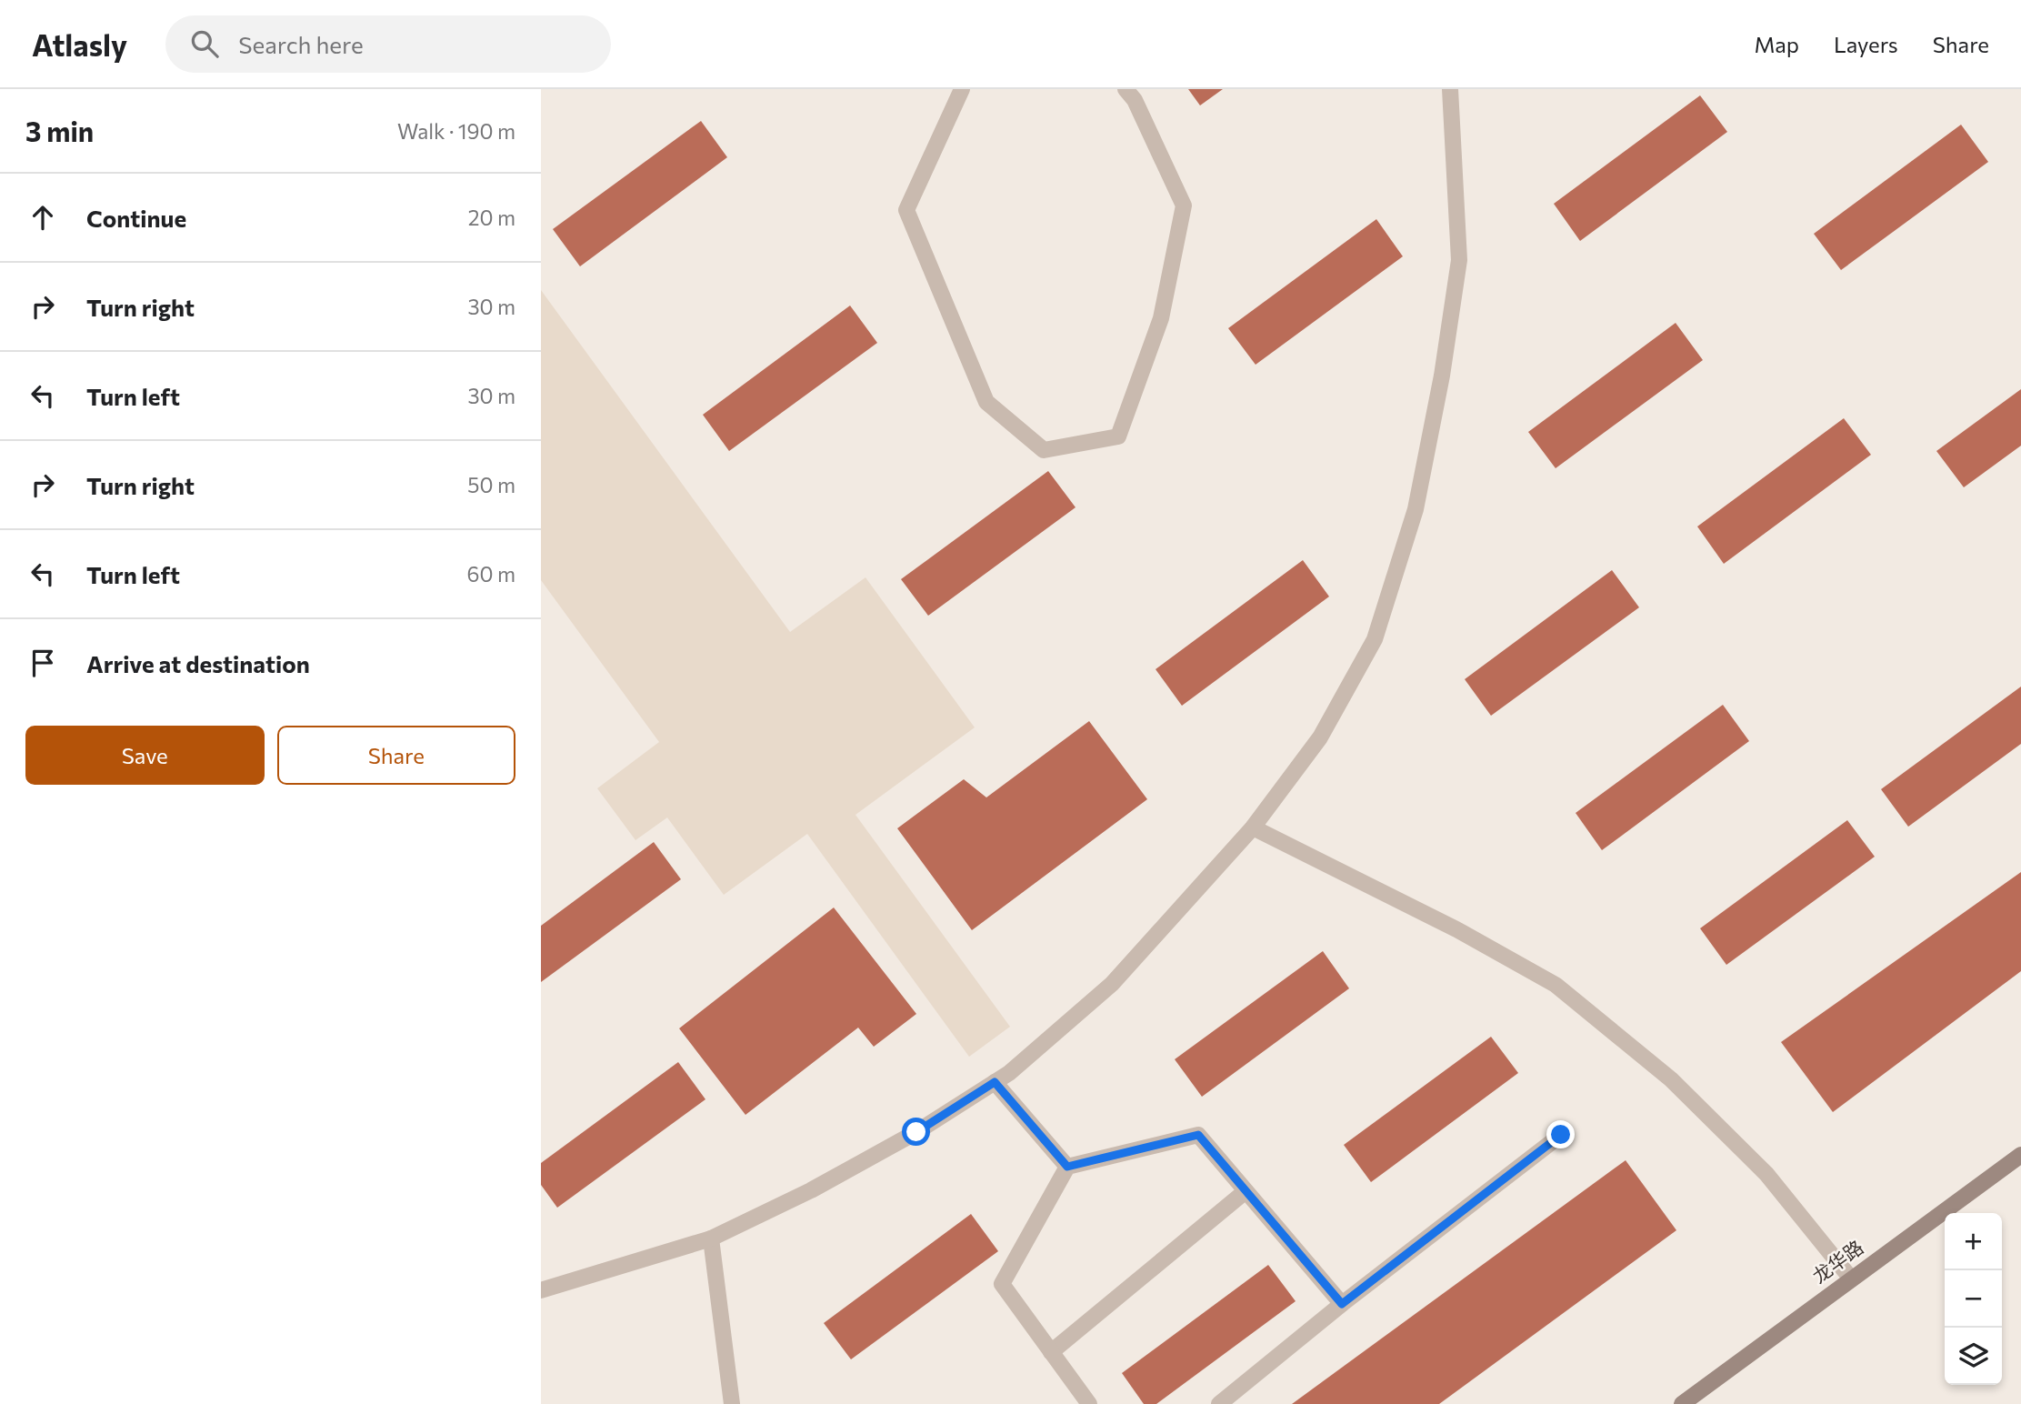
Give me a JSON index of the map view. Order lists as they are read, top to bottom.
{
  "streets": {
    "main road": ["龙华路"]
  },
  "page": {
    "header": "Atlasly",
    "search": "Search here",
    "nav": ["Map", "Layers", "Share"],
    "heading": ["3 min", "Walk · 190 m"],
    "list": [
      ["Continue", "20 m"],
      ["Turn right", "30 m"],
      ["Turn left", "30 m"],
      ["Turn right", "50 m"],
      ["Turn left", "60 m"],
      "Arrive at destination"
    ],
    "buttons": ["Save", "Share"],
    "map_buttons": ["+", "−"]
  }
}
